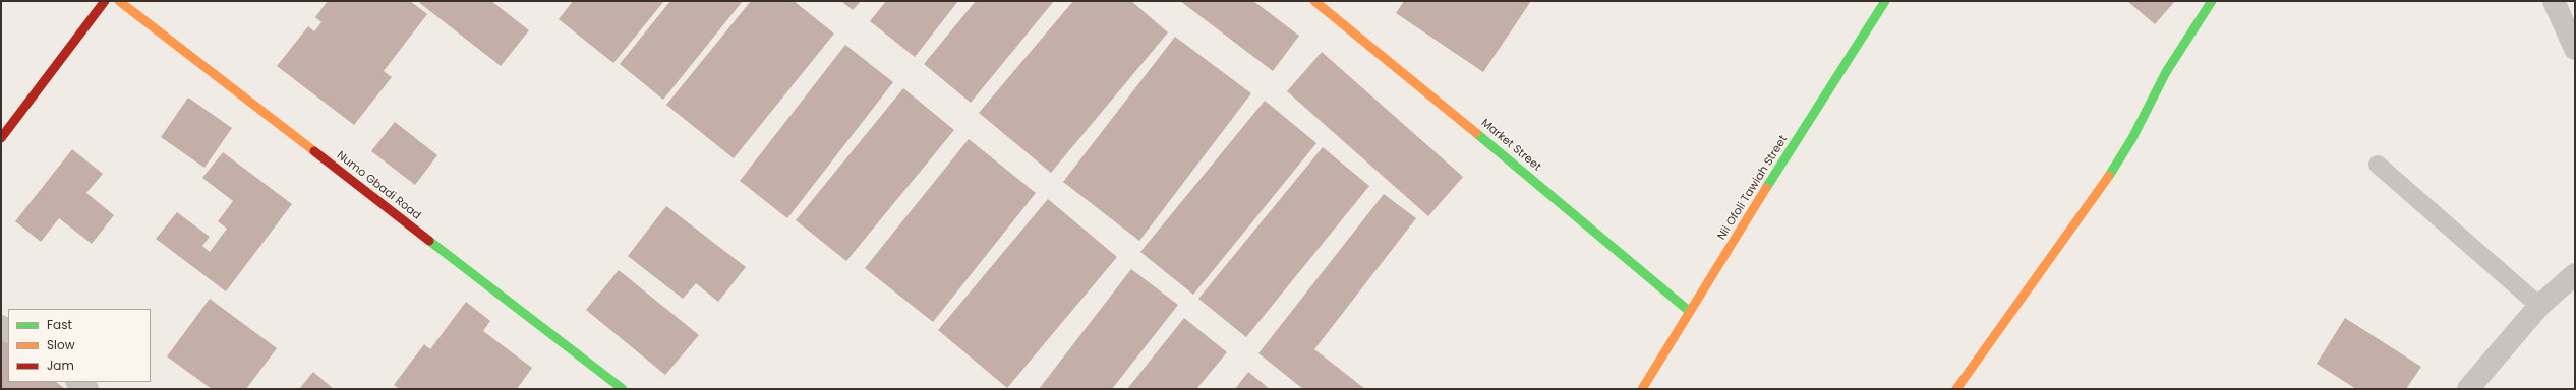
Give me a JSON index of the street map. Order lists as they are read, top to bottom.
{
  "streets": {
    "street": ["Market Street", "Numo Gbadi Road", "Nii Ofoli Tawiah Street"]
  },
  "crossings": [
    ["Market Street", "Nii Ofoli Tawiah Street"]
  ],
  "legend": ["Fast", "Slow", "Jam"]
}
